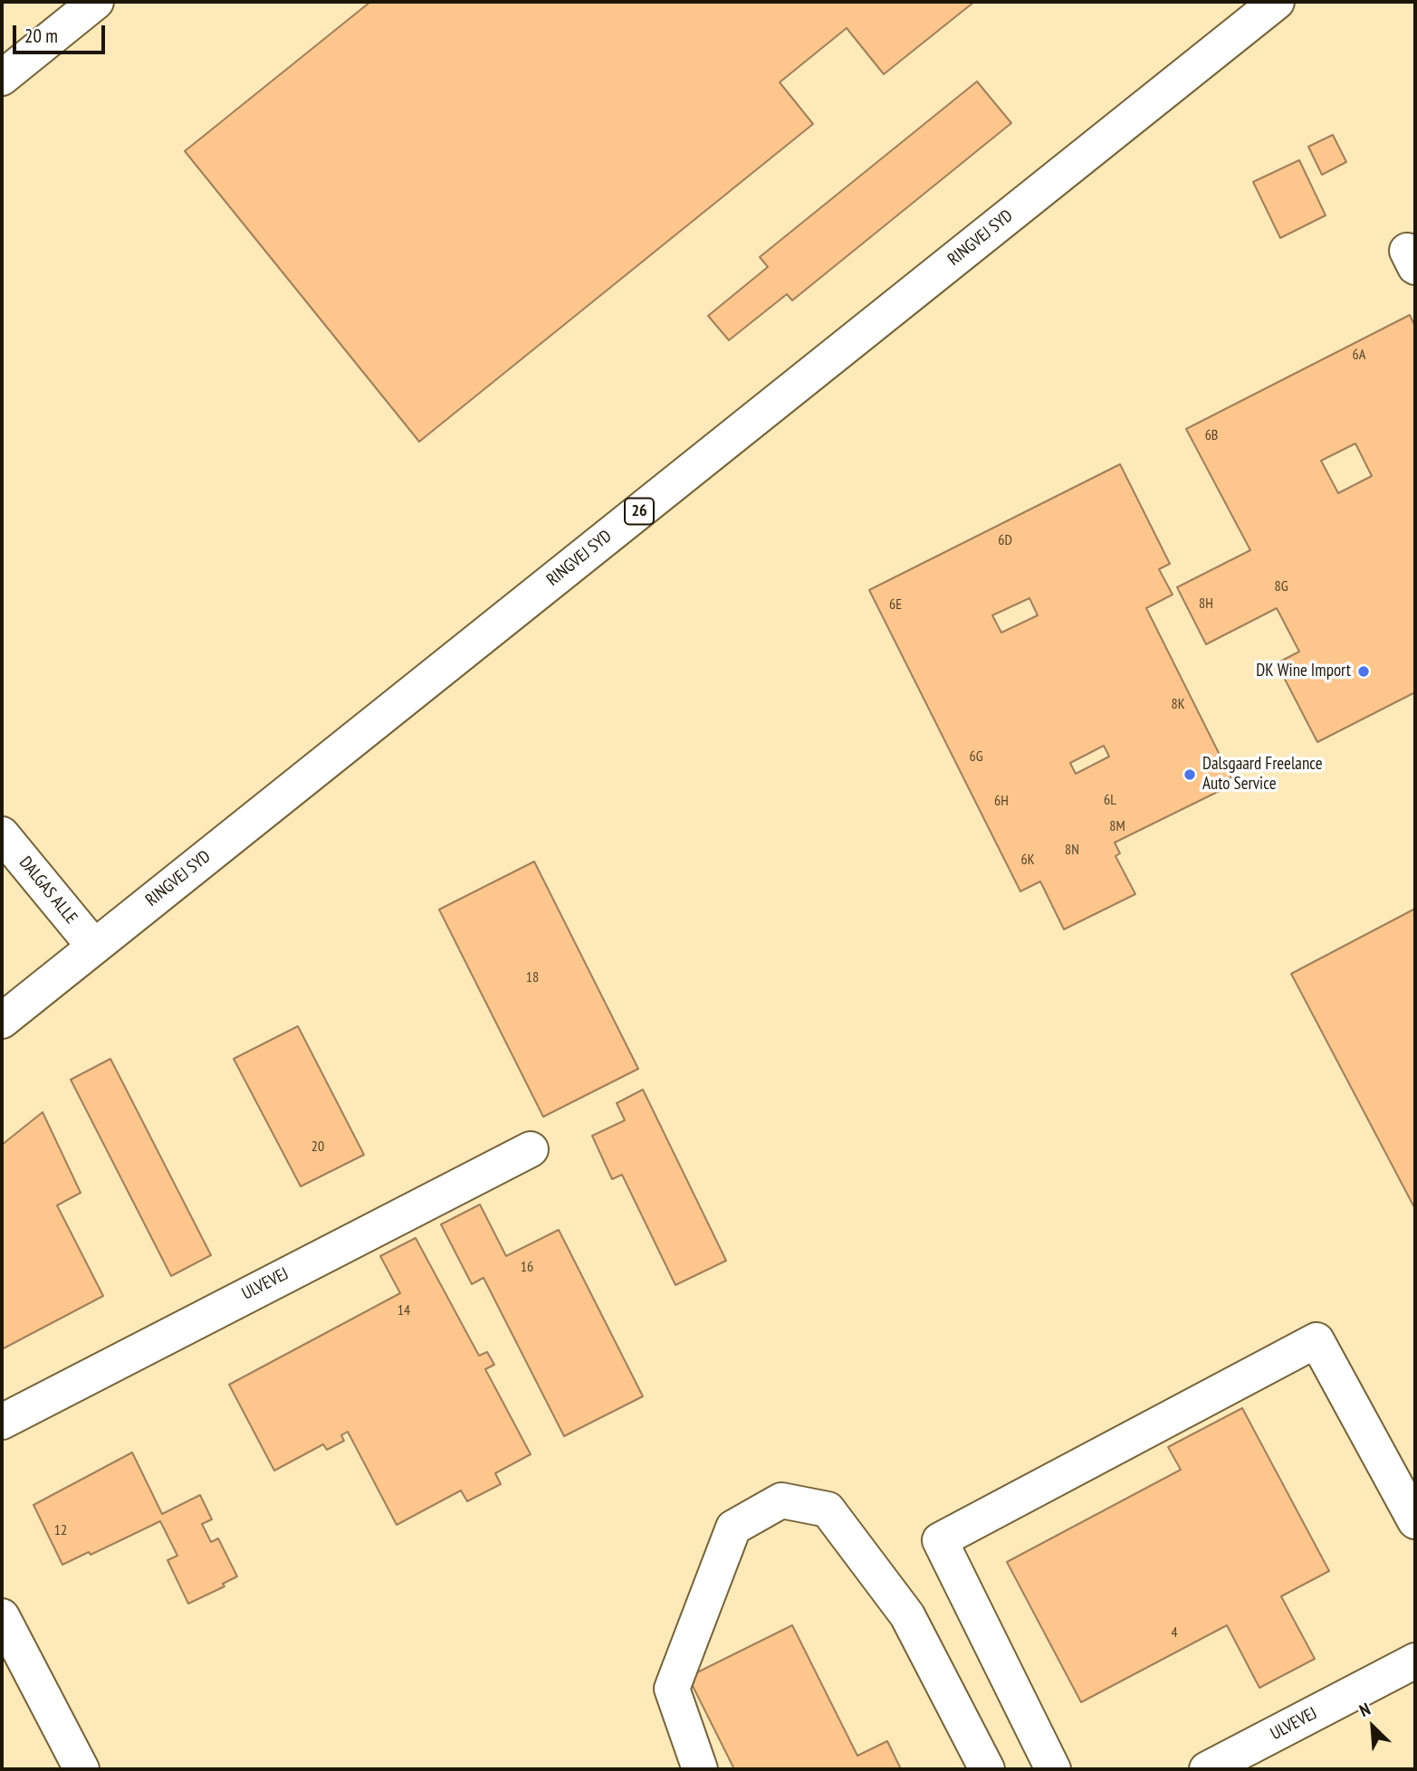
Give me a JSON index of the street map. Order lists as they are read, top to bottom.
{
  "streets": {
    "main road": [
      "RINGVEJ SYD",
      "26",
      "DALGAS ALLE",
      "ULVEVEJ"
    ]
  },
  "crossings": [
    ["RINGVEJ SYD", "DALGAS ALLE"]
  ],
  "places": ["DK Wine Import", "Dalsgaard Freelance Auto Service"],
  "house_numbers": [
    "6A",
    "6B",
    "6D",
    "8G",
    "8H",
    "6E",
    "8K",
    "6G",
    "6L",
    "6H",
    "8M",
    "8N",
    "6K",
    "18",
    "20",
    "16",
    "14",
    "12",
    "4"
  ],
  "scale_bar": "20 m",
  "north": "top left"
}
